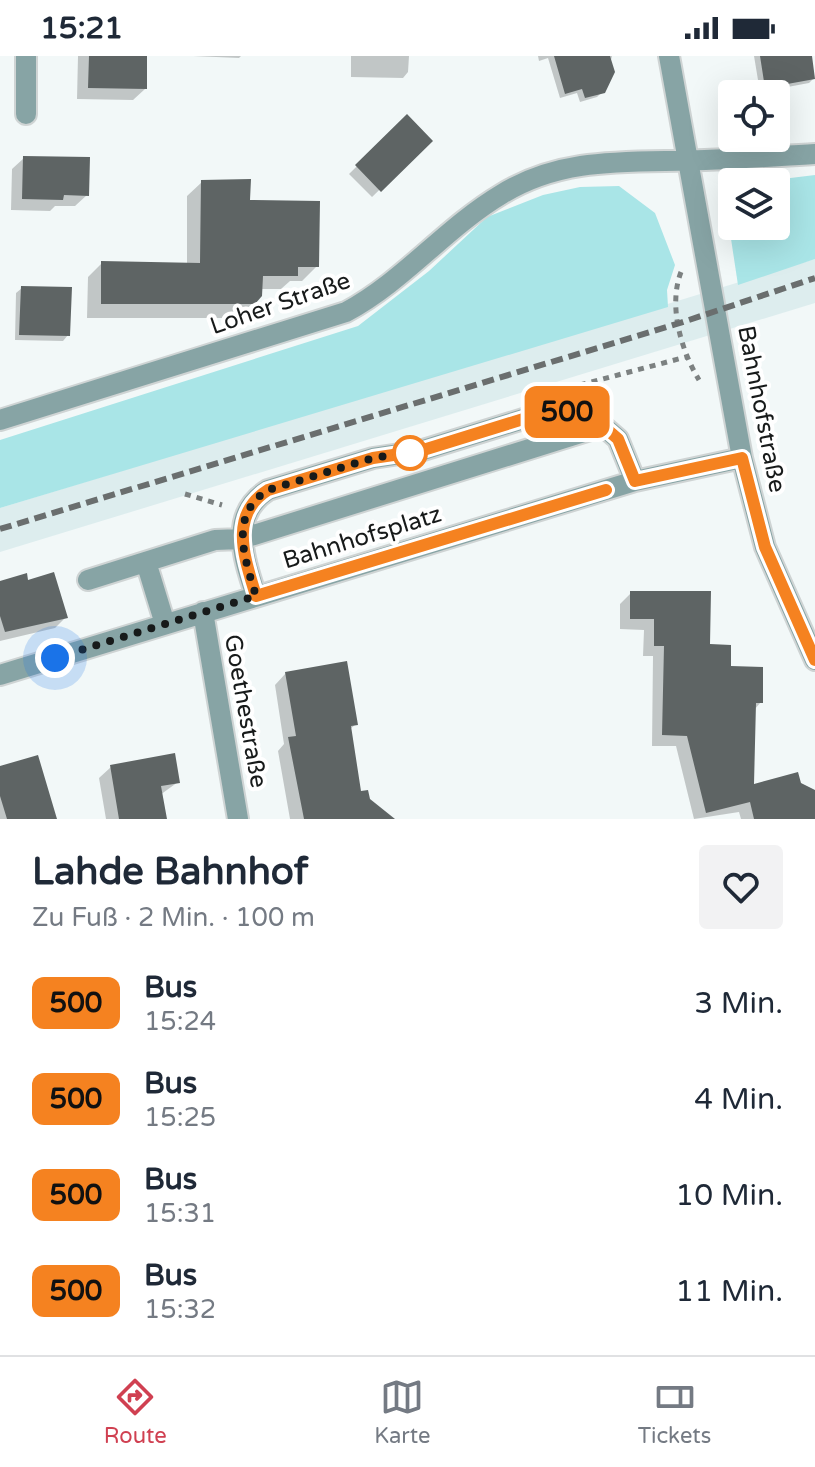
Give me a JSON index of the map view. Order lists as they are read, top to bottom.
{
  "streets": {
    "street": [
      "Loher Straße",
      "Bahnhofstraße",
      "Bahnhofsplatz",
      "Goethestraße"
    ]
  },
  "crossings": [
    ["Loher Straße", "Bahnhofstraße"],
    ["Bahnhofstraße", "Bahnhofsplatz"],
    ["Bahnhofsplatz", "Goethestraße"]
  ],
  "lines": ["bus line 500"],
  "page": {
    "status": "15:21",
    "on_map": "500",
    "heading": ["Lahde Bahnhof", "Zu Fuß · 2 Min. · 100 m"],
    "list": [
      {
        "mark": "500",
        "name": "Bus",
        "note": "15:24",
        "value": "3 Min."
      },
      {
        "mark": "500",
        "name": "Bus",
        "note": "15:25",
        "value": "4 Min."
      },
      {
        "mark": "500",
        "name": "Bus",
        "note": "15:31",
        "value": "10 Min."
      },
      {
        "mark": "500",
        "name": "Bus",
        "note": "15:32",
        "value": "11 Min."
      }
    ],
    "tabs": ["Route", "Karte", "Tickets"]
  }
}
